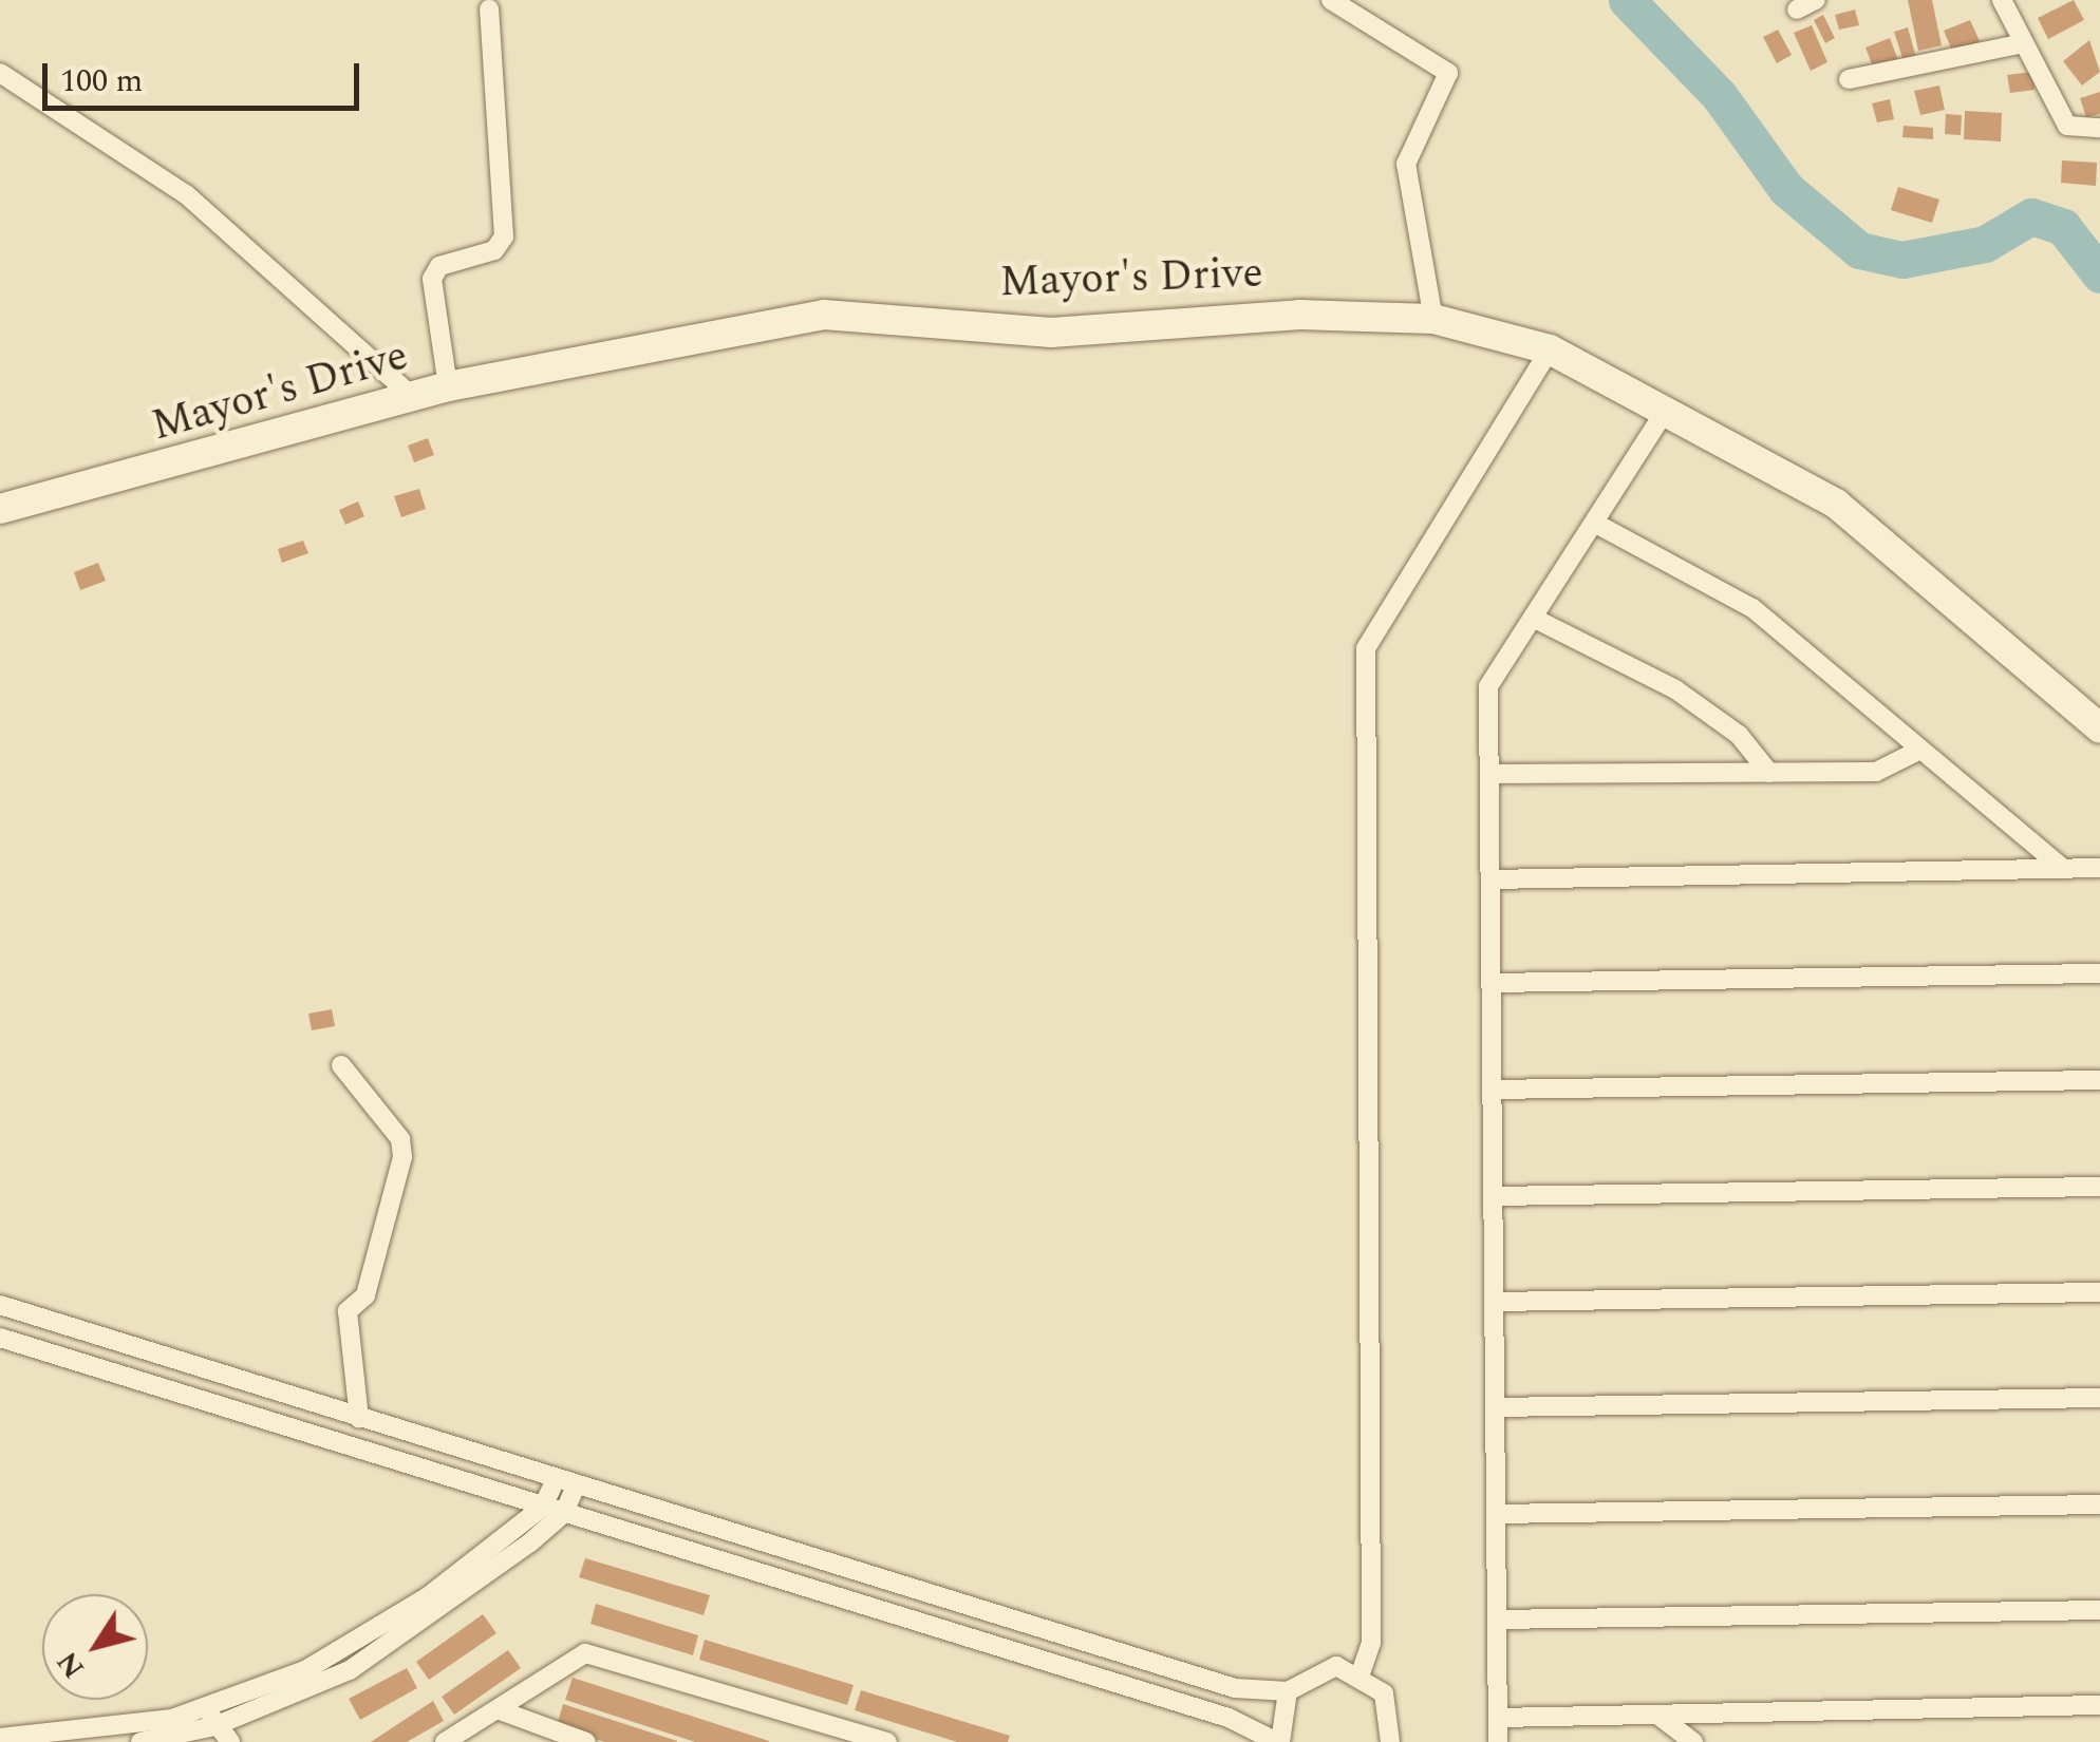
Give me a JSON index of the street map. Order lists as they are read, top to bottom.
{
  "streets": {
    "street": ["Mayor's Drive"]
  },
  "scale_bar": "100 m",
  "north": "bottom left"
}
